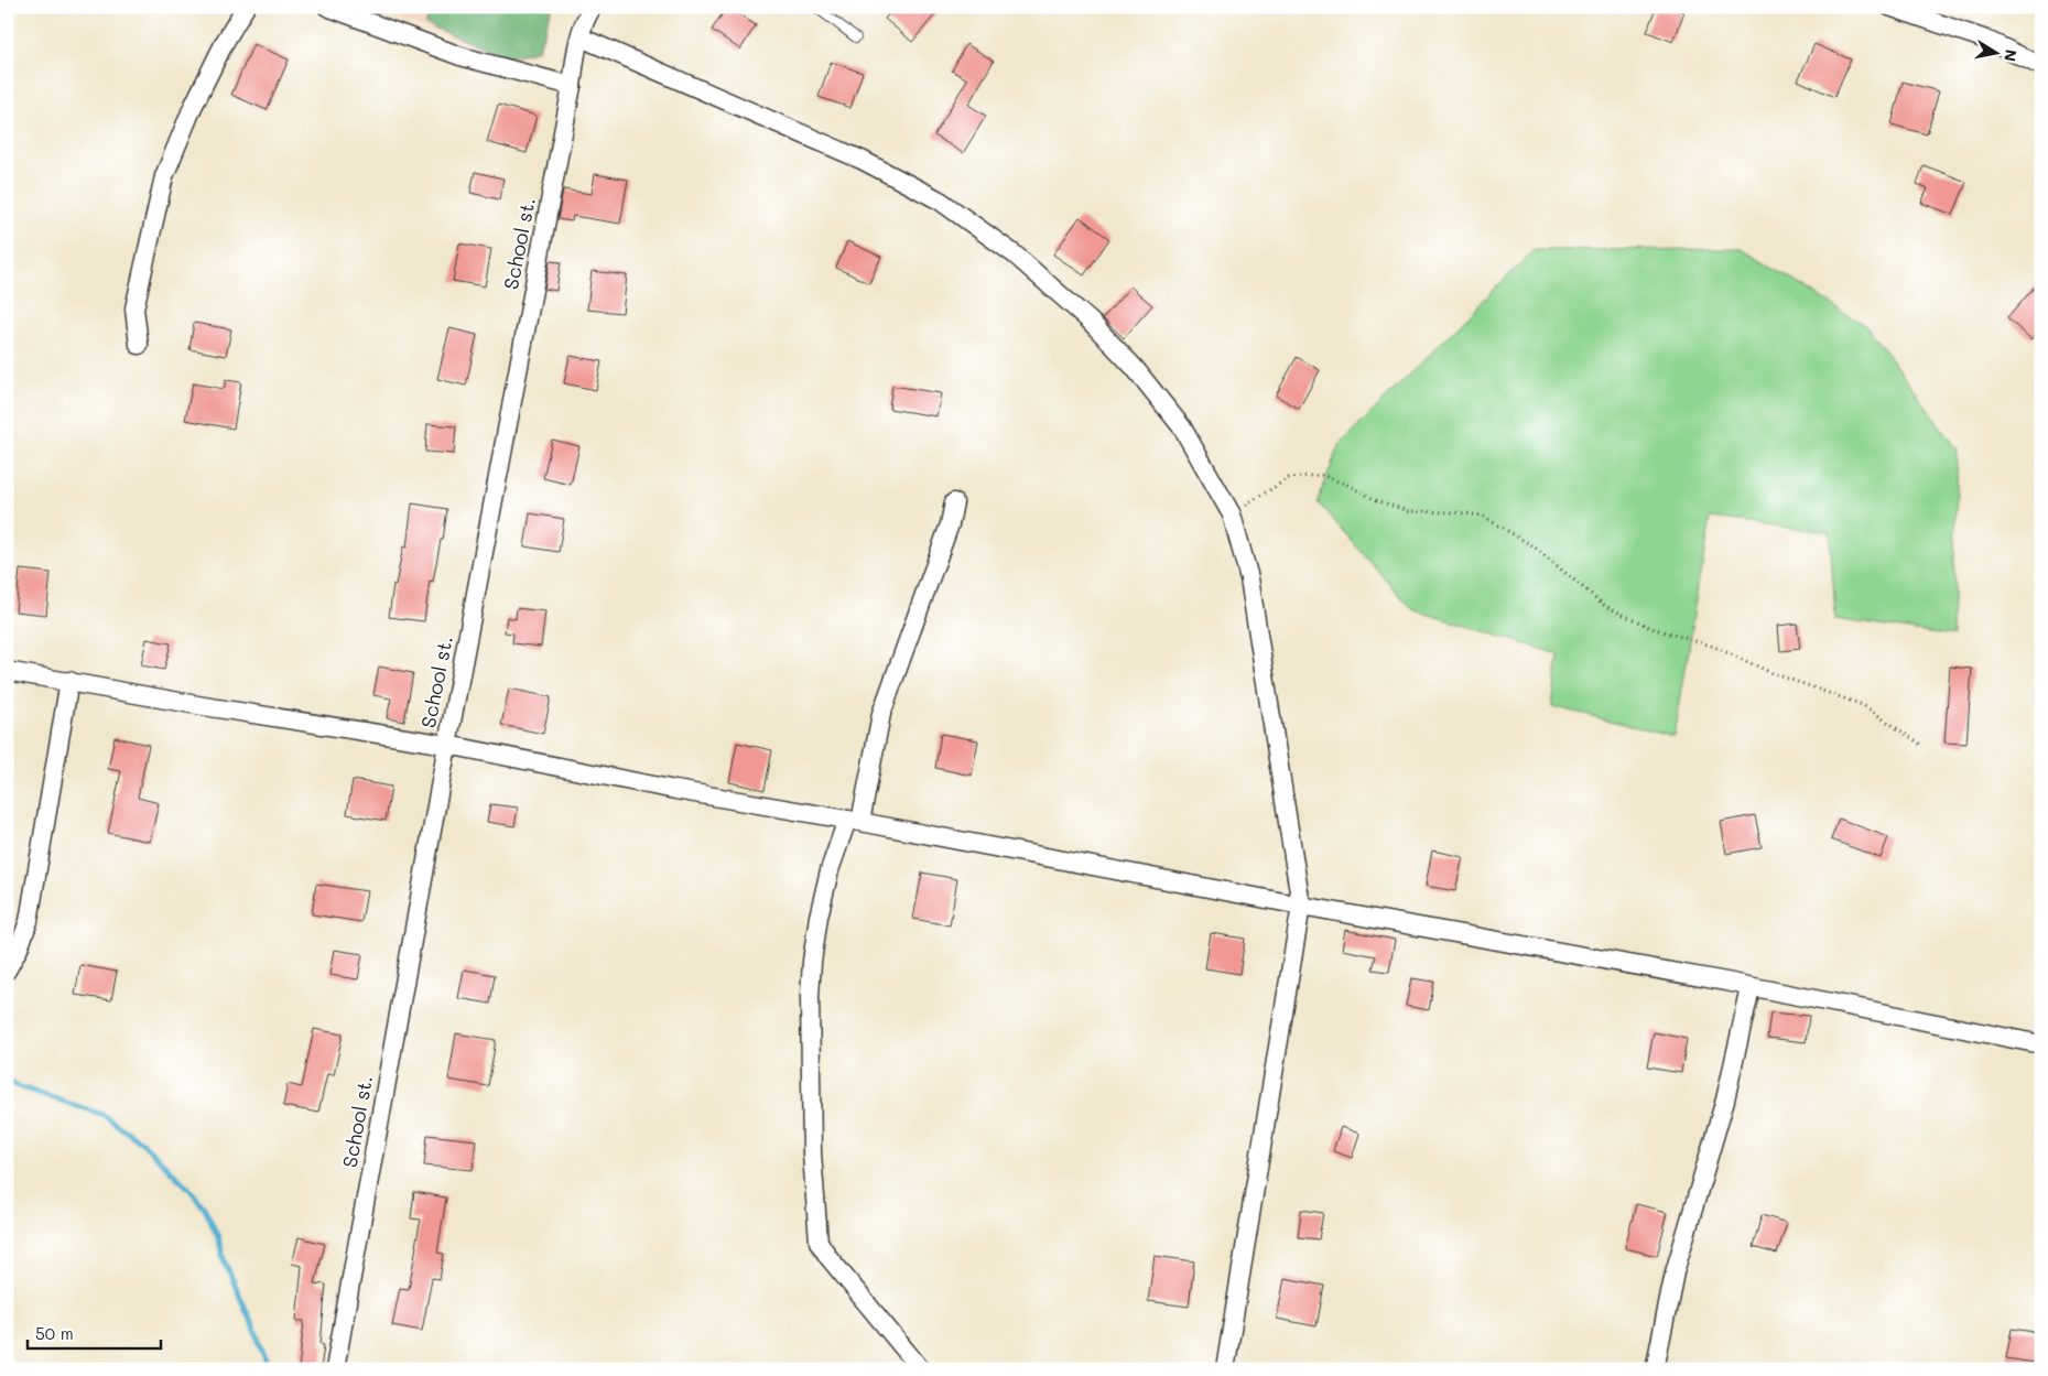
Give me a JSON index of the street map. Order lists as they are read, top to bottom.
{
  "streets": {
    "street": ["School st."]
  },
  "scale_bar": "50 m",
  "north": "right"
}
